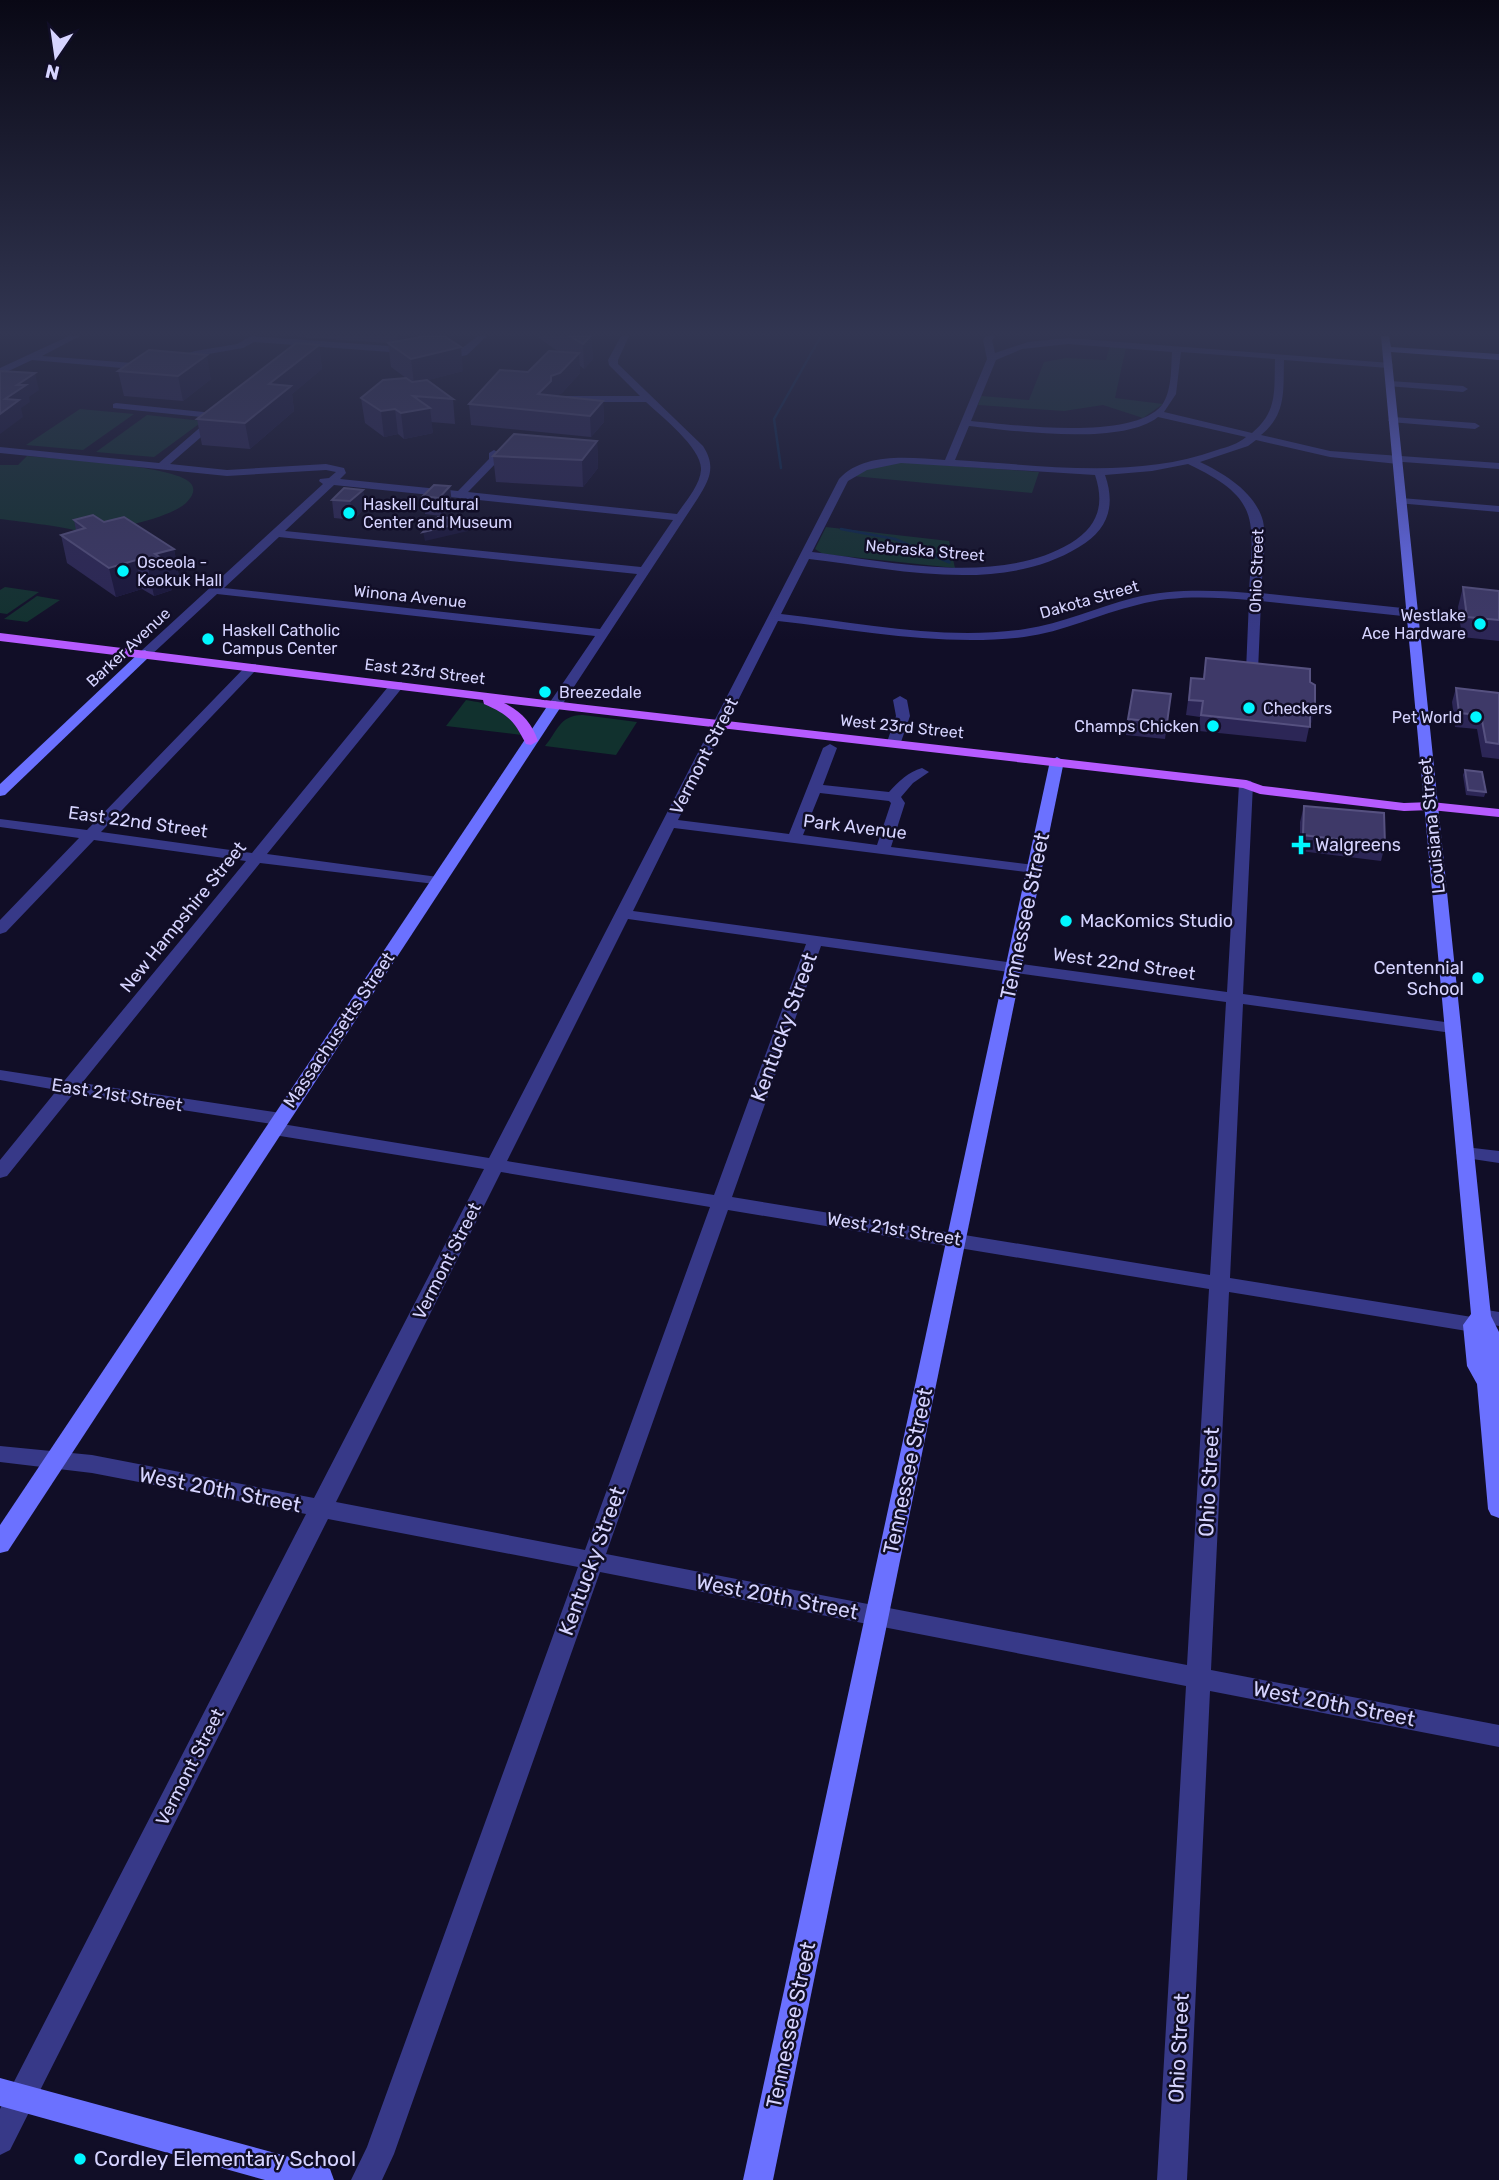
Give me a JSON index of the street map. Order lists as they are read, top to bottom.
{
  "streets": {
    "main road": [
      "Barker Avenue",
      "East 23rd Street",
      "West 23rd Street",
      "Louisiana Street",
      "Tennessee Street",
      "Massachusetts Street"
    ],
    "street": [
      "Nebraska Street",
      "Ohio Street",
      "Winona Avenue",
      "Dakota Street",
      "Vermont Street",
      "East 22nd Street",
      "Park Avenue",
      "New Hampshire Street",
      "West 22nd Street",
      "Kentucky Street",
      "East 21st Street",
      "West 21st Street",
      "West 20th Street"
    ]
  },
  "crossings": [
    ["Nebraska Street", "Vermont Street"],
    ["Ohio Street", "Dakota Street"],
    ["Ohio Street", "West 23rd Street"],
    ["Ohio Street", "Vermont Street"],
    ["Ohio Street", "West 22nd Street"],
    ["Ohio Street", "West 21st Street"],
    ["Ohio Street", "West 20th Street"],
    ["Winona Avenue", "Barker Avenue"],
    ["Winona Avenue", "Massachusetts Street"],
    ["Dakota Street", "Vermont Street"],
    ["Dakota Street", "Louisiana Street"],
    ["Barker Avenue", "East 23rd Street"],
    ["East 23rd Street", "West 23rd Street"],
    ["East 23rd Street", "New Hampshire Street"],
    ["East 23rd Street", "Massachusetts Street"],
    ["West 23rd Street", "Vermont Street"],
    ["West 23rd Street", "Louisiana Street"],
    ["West 23rd Street", "Tennessee Street"],
    ["West 23rd Street", "Massachusetts Street"],
    ["Vermont Street", "Park Avenue"],
    ["Vermont Street", "West 22nd Street"],
    ["Vermont Street", "West 21st Street"],
    ["Vermont Street", "West 20th Street"],
    ["East 22nd Street", "New Hampshire Street"],
    ["East 22nd Street", "Massachusetts Street"],
    ["Louisiana Street", "West 22nd Street"],
    ["Louisiana Street", "West 21st Street"],
    ["Park Avenue", "Tennessee Street"],
    ["Tennessee Street", "West 22nd Street"],
    ["Tennessee Street", "West 21st Street"],
    ["Tennessee Street", "West 20th Street"],
    ["New Hampshire Street", "East 21st Street"],
    ["West 22nd Street", "Kentucky Street"],
    ["Kentucky Street", "West 21st Street"],
    ["Kentucky Street", "West 20th Street"],
    ["Massachusetts Street", "East 21st Street"],
    ["Massachusetts Street", "West 21st Street"],
    ["Massachusetts Street", "West 20th Street"],
    ["East 21st Street", "West 21st Street"]
  ],
  "places": {
    "other": [
      "Haskell Cultural Center and Museum",
      "Osceola - Keokuk Hall",
      "Westlake Ace Hardware",
      "Haskell Catholic Campus Center",
      "Breezedale",
      "Checkers",
      "Pet World",
      "Champs Chicken",
      "MacKomics Studio",
      "Centennial School",
      "Cordley Elementary School"
    ],
    "health": ["Walgreens"]
  },
  "north": "bottom"
}
